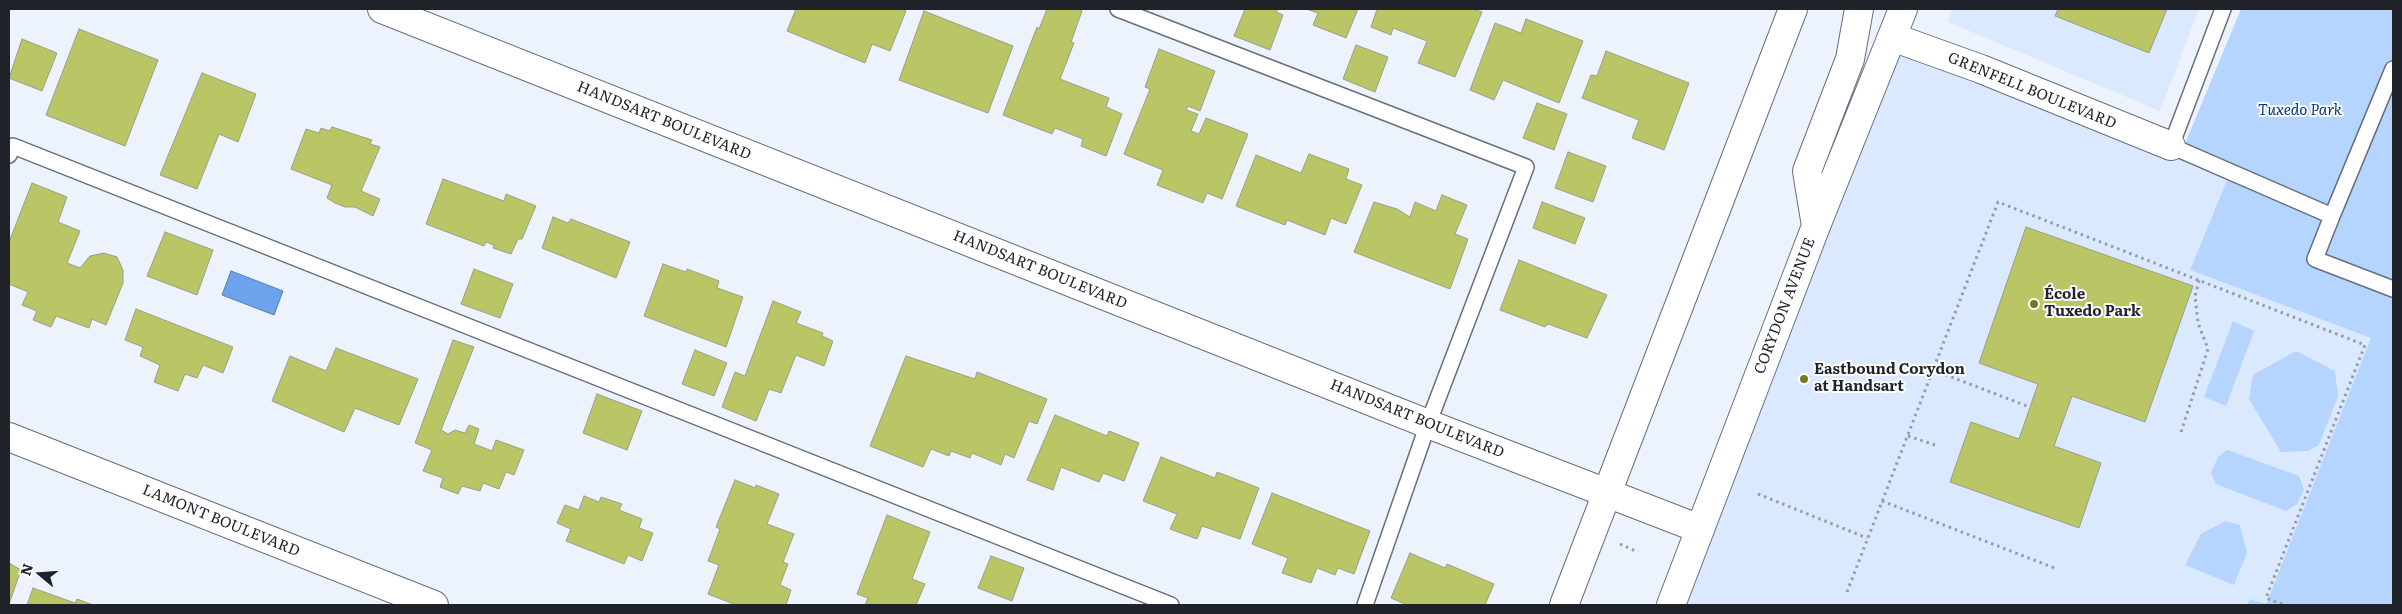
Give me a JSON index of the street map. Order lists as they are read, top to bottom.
{
  "streets": {
    "street": [
      "GRENFELL BOULEVARD",
      "HANDSART BOULEVARD",
      "CORYDON AVENUE",
      "LAMONT BOULEVARD"
    ]
  },
  "crossings": [
    ["GRENFELL BOULEVARD", "CORYDON AVENUE"],
    ["HANDSART BOULEVARD", "CORYDON AVENUE"]
  ],
  "parks": ["Tuxedo Park"],
  "places": ["École Tuxedo Park", "Eastbound Corydon at Handsart"],
  "north": "left"
}
